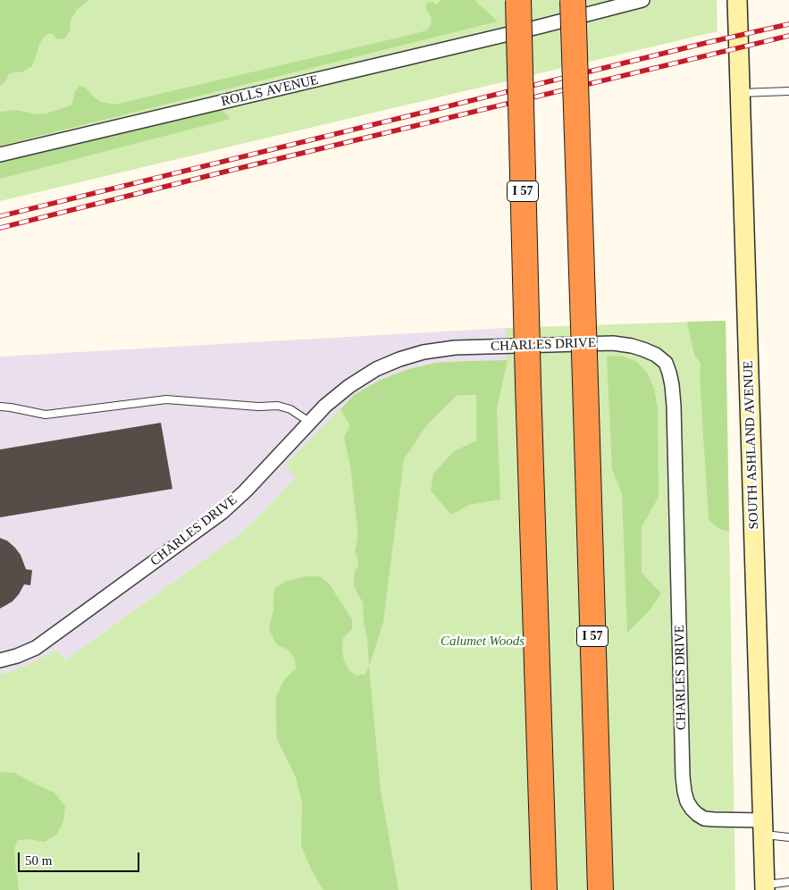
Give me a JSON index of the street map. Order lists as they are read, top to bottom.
{
  "streets": {
    "highway": ["I 57"],
    "main road": ["SOUTH ASHLAND AVENUE"],
    "street": ["ROLLS AVENUE", "CHARLES DRIVE"]
  },
  "crossings": [
    ["CHARLES DRIVE", "SOUTH ASHLAND AVENUE"]
  ],
  "parks": ["Calumet Woods"],
  "scale_bar": "50 m"
}
